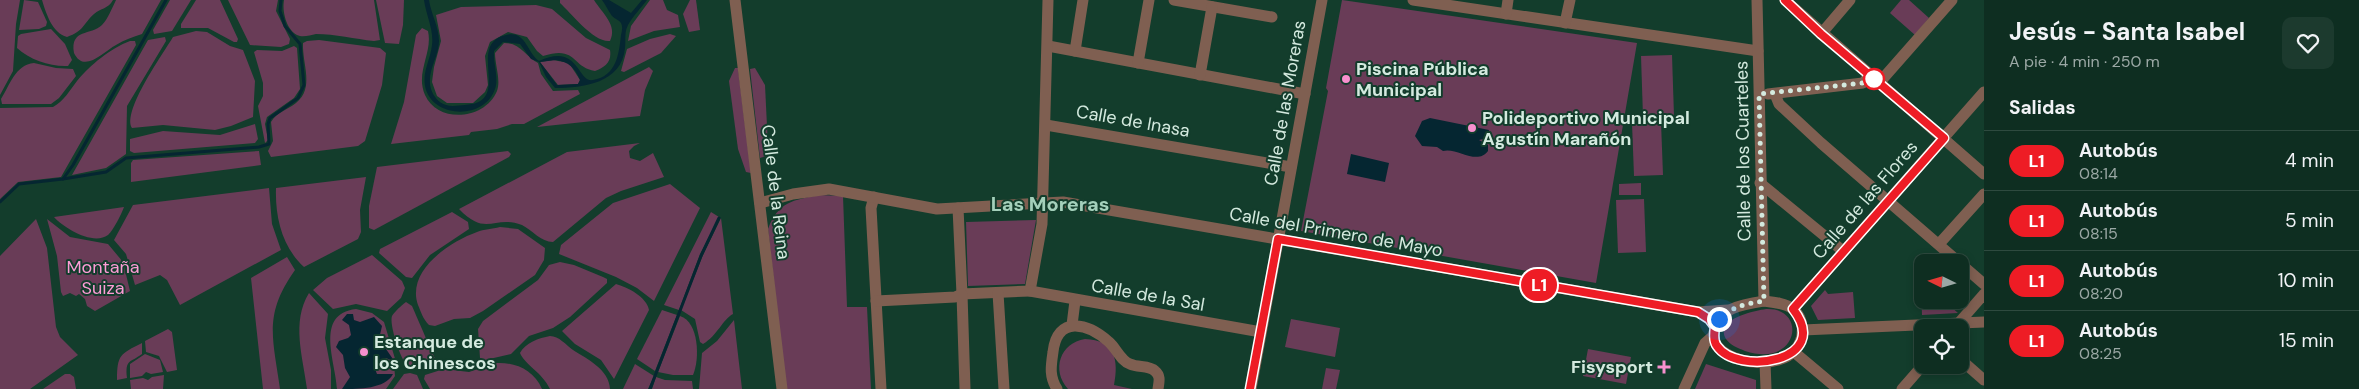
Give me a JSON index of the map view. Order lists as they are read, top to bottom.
{
  "streets": {
    "street": [
      "Calle de las Moreras",
      "Calle de Inasa",
      "Calle de los Cuarteles",
      "Calle de la Reina",
      "Calle de las Flores",
      "Calle del Primero de Mayo",
      "Calle de la Sal"
    ]
  },
  "crossings": [
    ["Calle de las Moreras", "Calle de Inasa"],
    ["Calle de las Moreras", "Calle del Primero de Mayo"],
    ["Calle de las Moreras", "Calle de la Sal"],
    ["Calle de los Cuarteles", "Calle de las Flores"],
    ["Calle de los Cuarteles", "Calle del Primero de Mayo"],
    ["Calle de las Flores", "Calle del Primero de Mayo"]
  ],
  "districts": ["Las Moreras"],
  "parks": ["Montaña Suiza"],
  "places": {
    "other": ["Piscina Pública Municipal", "Polideportivo Municipal Agustín Marañón", "Estanque de los Chinescos"],
    "health": ["Fisysport"]
  },
  "lines": ["bus line L1"],
  "north": "left",
  "page": {
    "on_map": "L1",
    "heading": [
      ["Jesús - Santa Isabel", "A pie · 4 min · 250 m"],
      "Salidas"
    ],
    "list": [
      {
        "mark": "L1",
        "name": "Autobús",
        "note": "08:14",
        "value": "4 min"
      },
      {
        "mark": "L1",
        "name": "Autobús",
        "note": "08:15",
        "value": "5 min"
      },
      {
        "mark": "L1",
        "name": "Autobús",
        "note": "08:20",
        "value": "10 min"
      },
      {
        "mark": "L1",
        "name": "Autobús",
        "note": "08:25",
        "value": "15 min"
      }
    ]
  }
}
